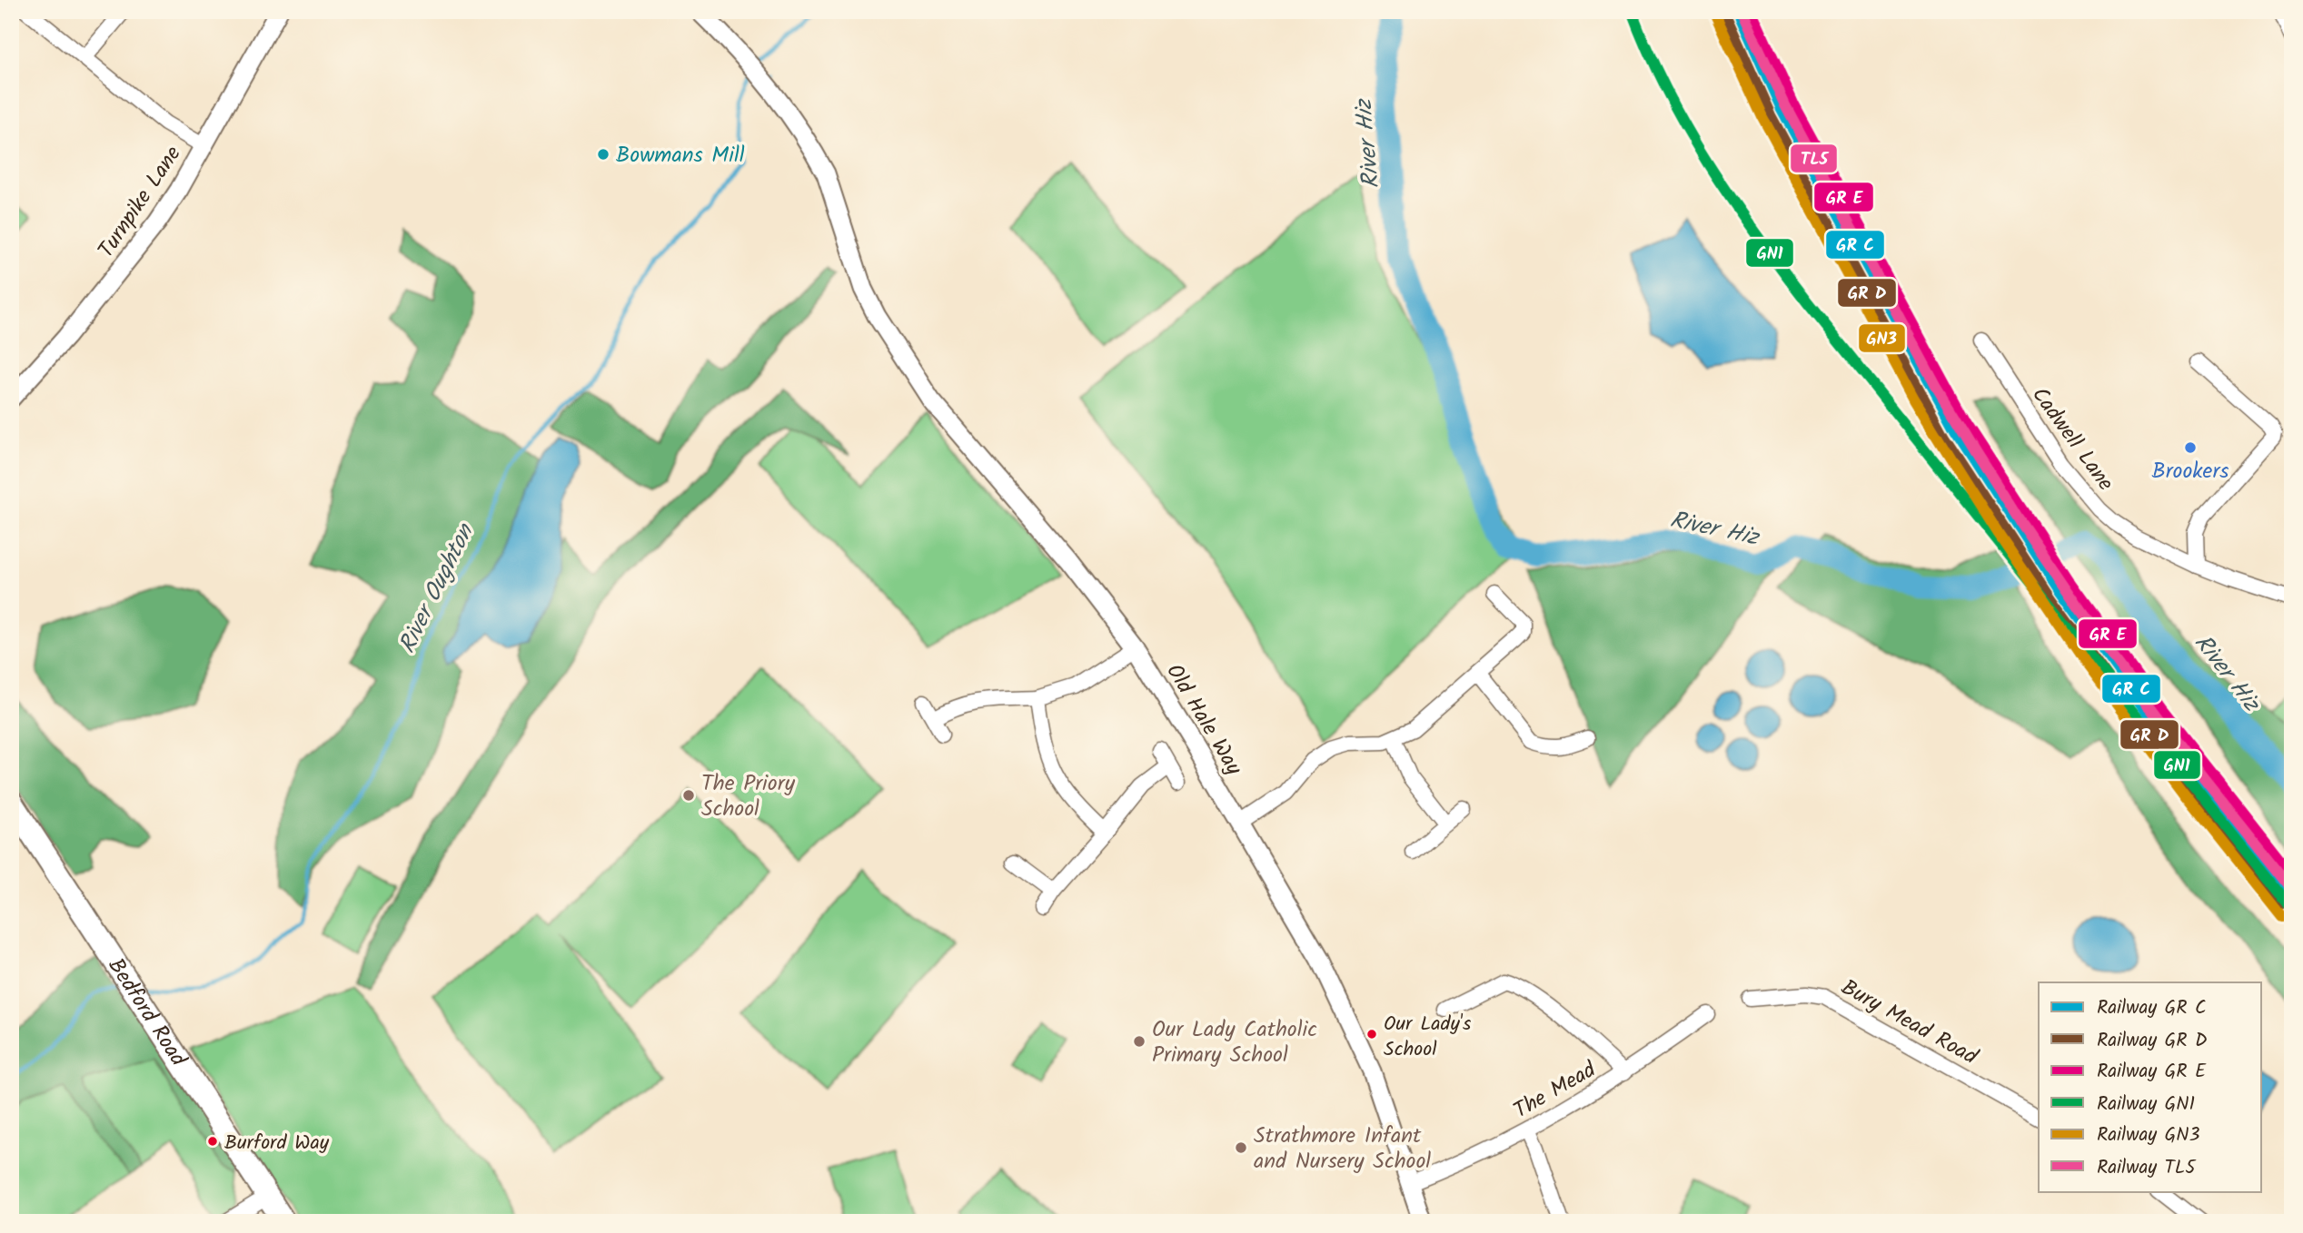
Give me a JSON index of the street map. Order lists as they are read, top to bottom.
{
  "streets": {
    "main road": ["Bedford Road"],
    "street": [
      "Turnpike Lane",
      "Cadwell Lane",
      "Old Hale Way",
      "Bury Mead Road",
      "The Mead"
    ]
  },
  "crossings": [
    ["Old Hale Way", "The Mead"]
  ],
  "water": ["River Hiz", "River Oughton"],
  "places": [
    "Bowmans Mill",
    "Brookers",
    "The Priory School",
    "Our Lady's School",
    "Our Lady Catholic Primary School",
    "Burford Way",
    "Strathmore Infant and Nursery School"
  ],
  "lines": ["rail line GN1", "rail line TL5", "rail line GN3"],
  "legend": [
    "Railway GR C",
    "Railway GR D",
    "Railway GR E",
    "Railway GN1",
    "Railway GN3",
    "Railway TL5"
  ]
}
